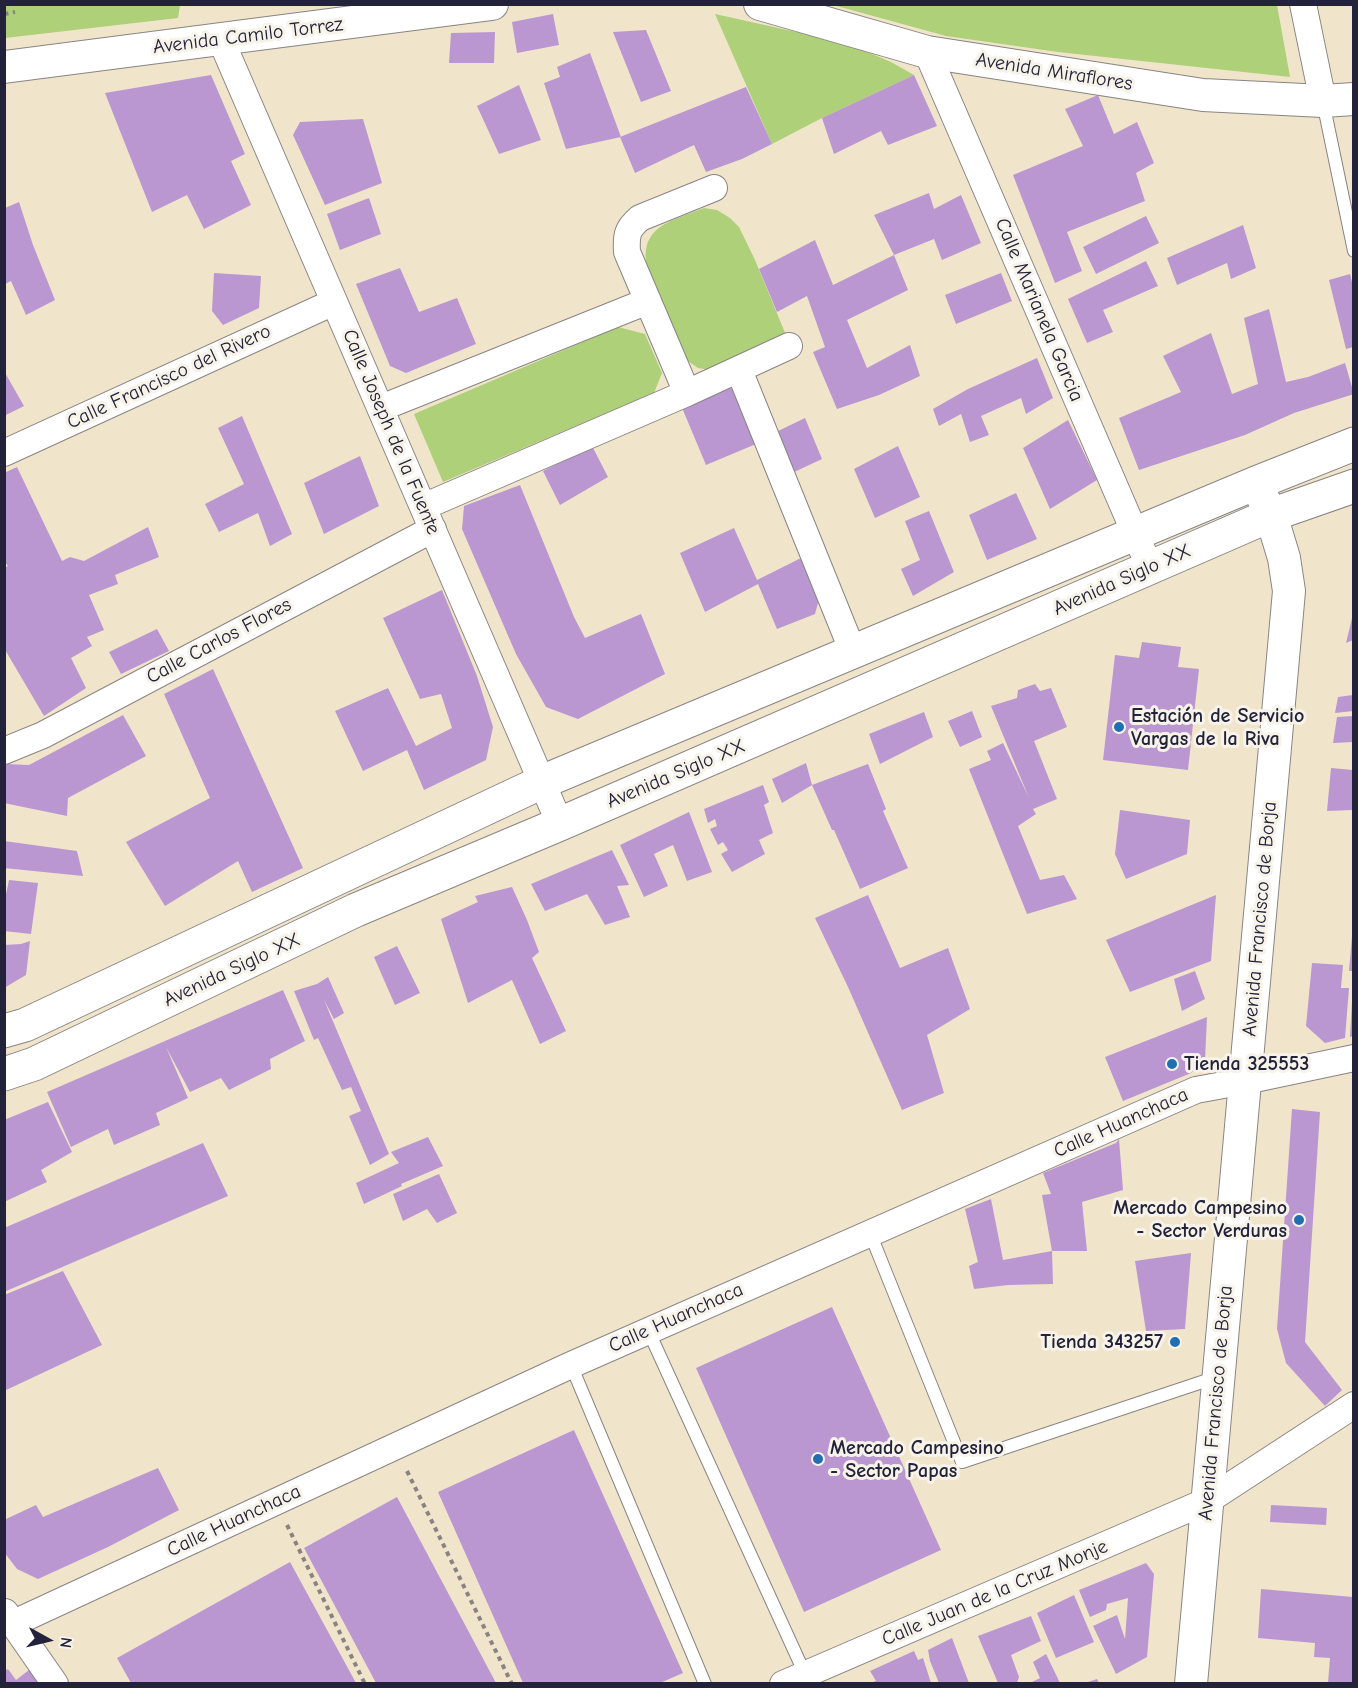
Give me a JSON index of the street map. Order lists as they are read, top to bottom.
{
  "streets": {
    "highway": ["Avenida Siglo XX"],
    "street": [
      "Avenida Camilo Torrez",
      "Avenida Miraflores",
      "Calle Marianela Garcia",
      "Calle Francisco del Rivero",
      "Calle Joseph de la Fuente",
      "Calle Carlos Flores",
      "Avenida Francisco de Borja",
      "Calle Huanchaca",
      "Calle Juan de la Cruz Monje"
    ]
  },
  "crossings": [
    ["Avenida Camilo Torrez", "Calle Joseph de la Fuente"],
    ["Avenida Miraflores", "Calle Marianela Garcia"],
    ["Calle Marianela Garcia", "Avenida Siglo XX"],
    ["Calle Francisco del Rivero", "Calle Joseph de la Fuente"],
    ["Calle Joseph de la Fuente", "Avenida Siglo XX"],
    ["Calle Joseph de la Fuente", "Calle Carlos Flores"],
    ["Avenida Siglo XX", "Avenida Francisco de Borja"],
    ["Avenida Francisco de Borja", "Calle Huanchaca"],
    ["Avenida Francisco de Borja", "Calle Juan de la Cruz Monje"]
  ],
  "places": [
    "Estación de Servicio Vargas de la Riva",
    "Tienda 325553",
    "Mercado Campesino - Sector Verduras",
    "Tienda 343257",
    "Mercado Campesino - Sector Papas"
  ],
  "north": "right"
}
